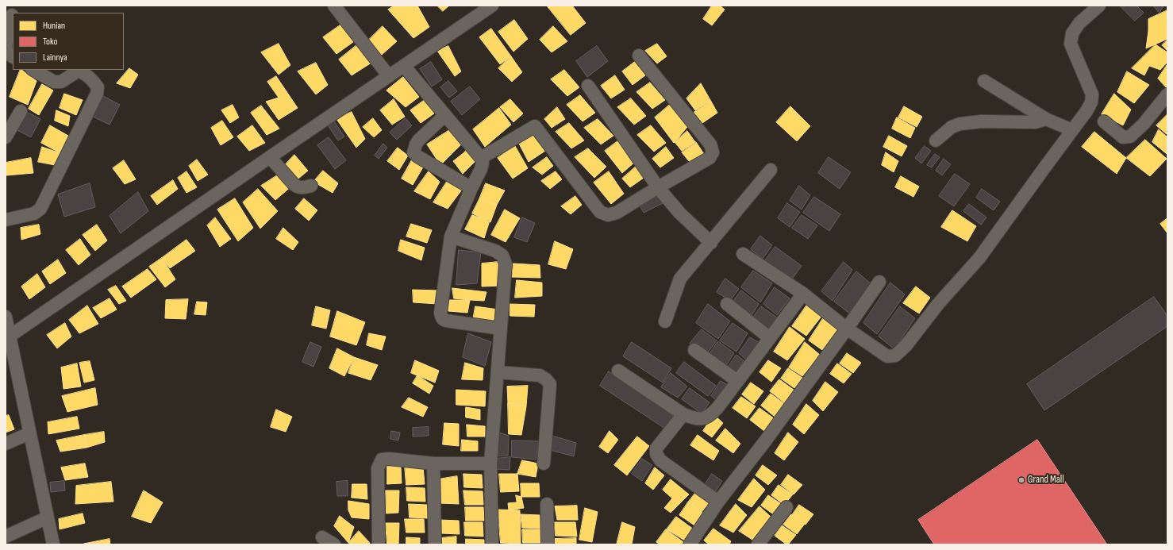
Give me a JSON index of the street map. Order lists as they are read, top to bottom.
{
  "places": ["Grand Mall"],
  "legend": ["Hunian", "Toko", "Lainnya"]
}
